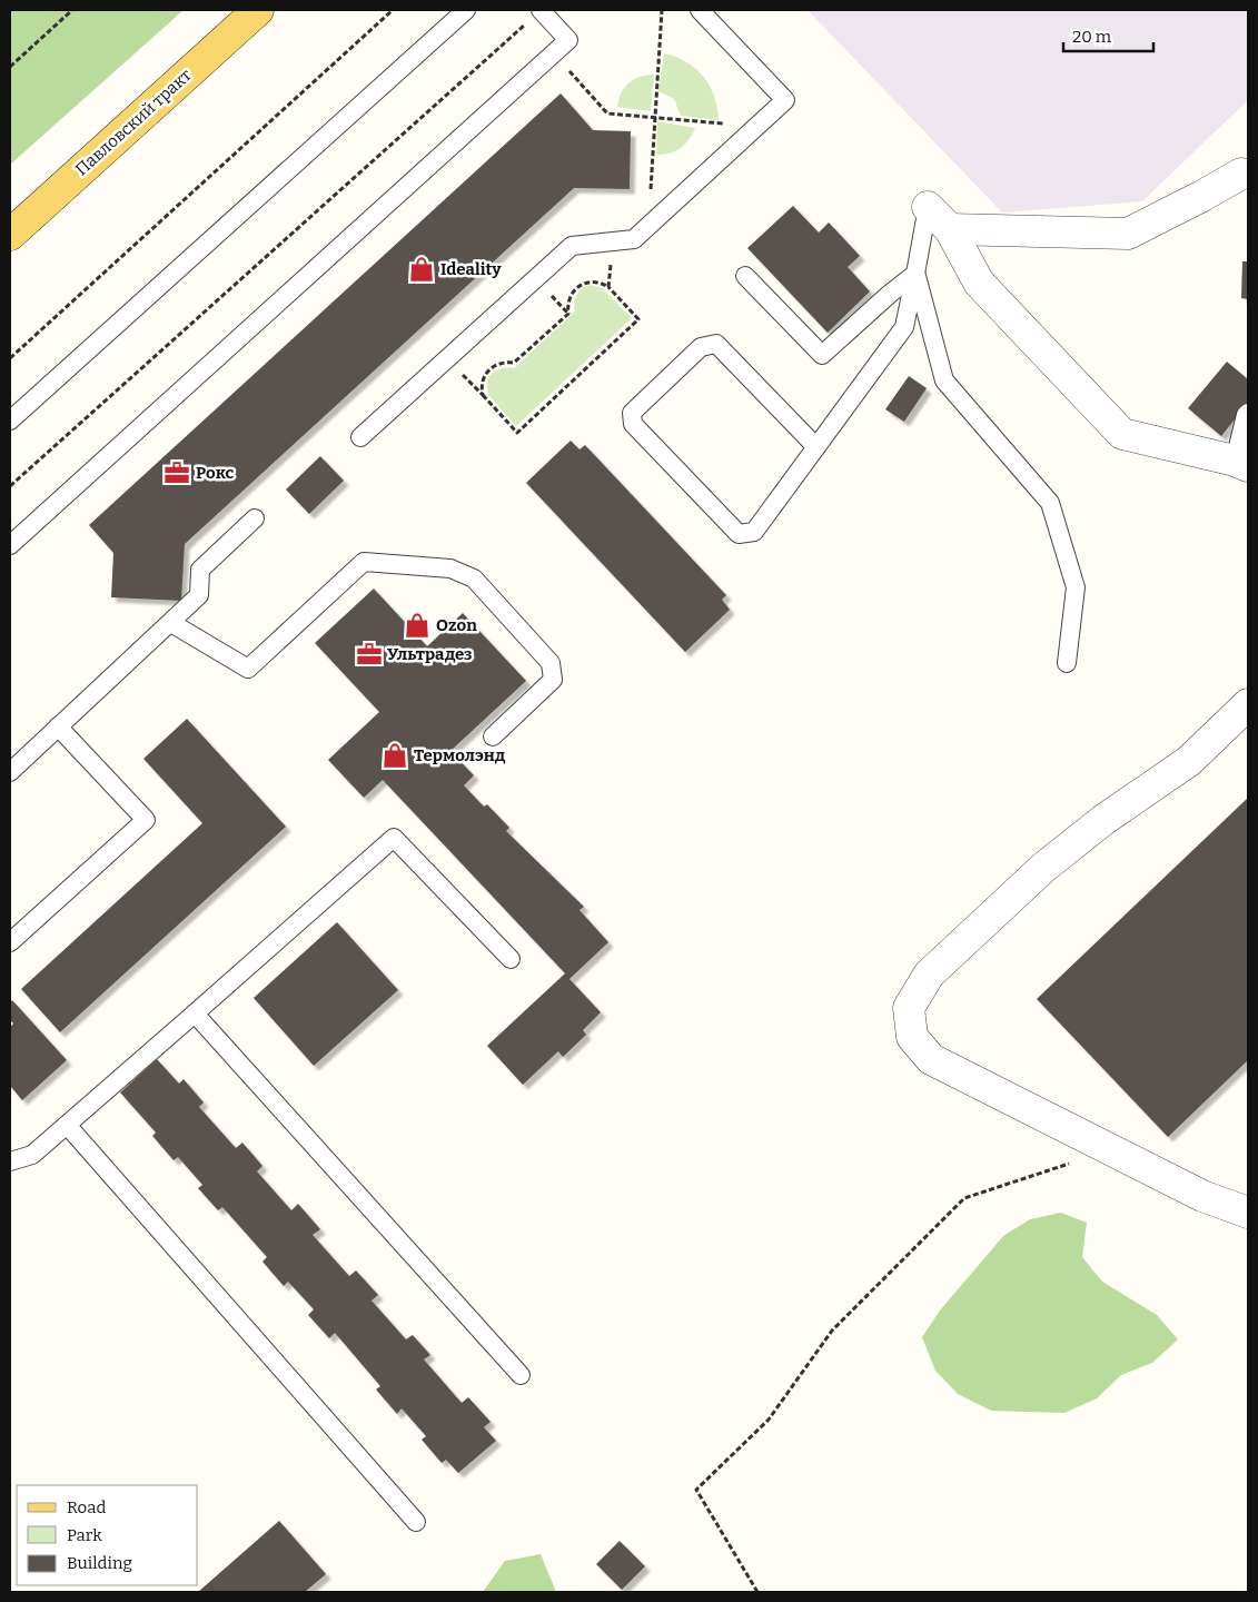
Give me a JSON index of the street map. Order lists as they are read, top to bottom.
{
  "streets": {
    "main road": ["Павловский тракт"]
  },
  "places": {
    "shop": ["Ideality", "Ozon", "Термолэнд"],
    "office": ["Рокс", "Ультрадез"]
  },
  "legend": ["Road", "Park", "Building"],
  "scale_bar": "20 m"
}
